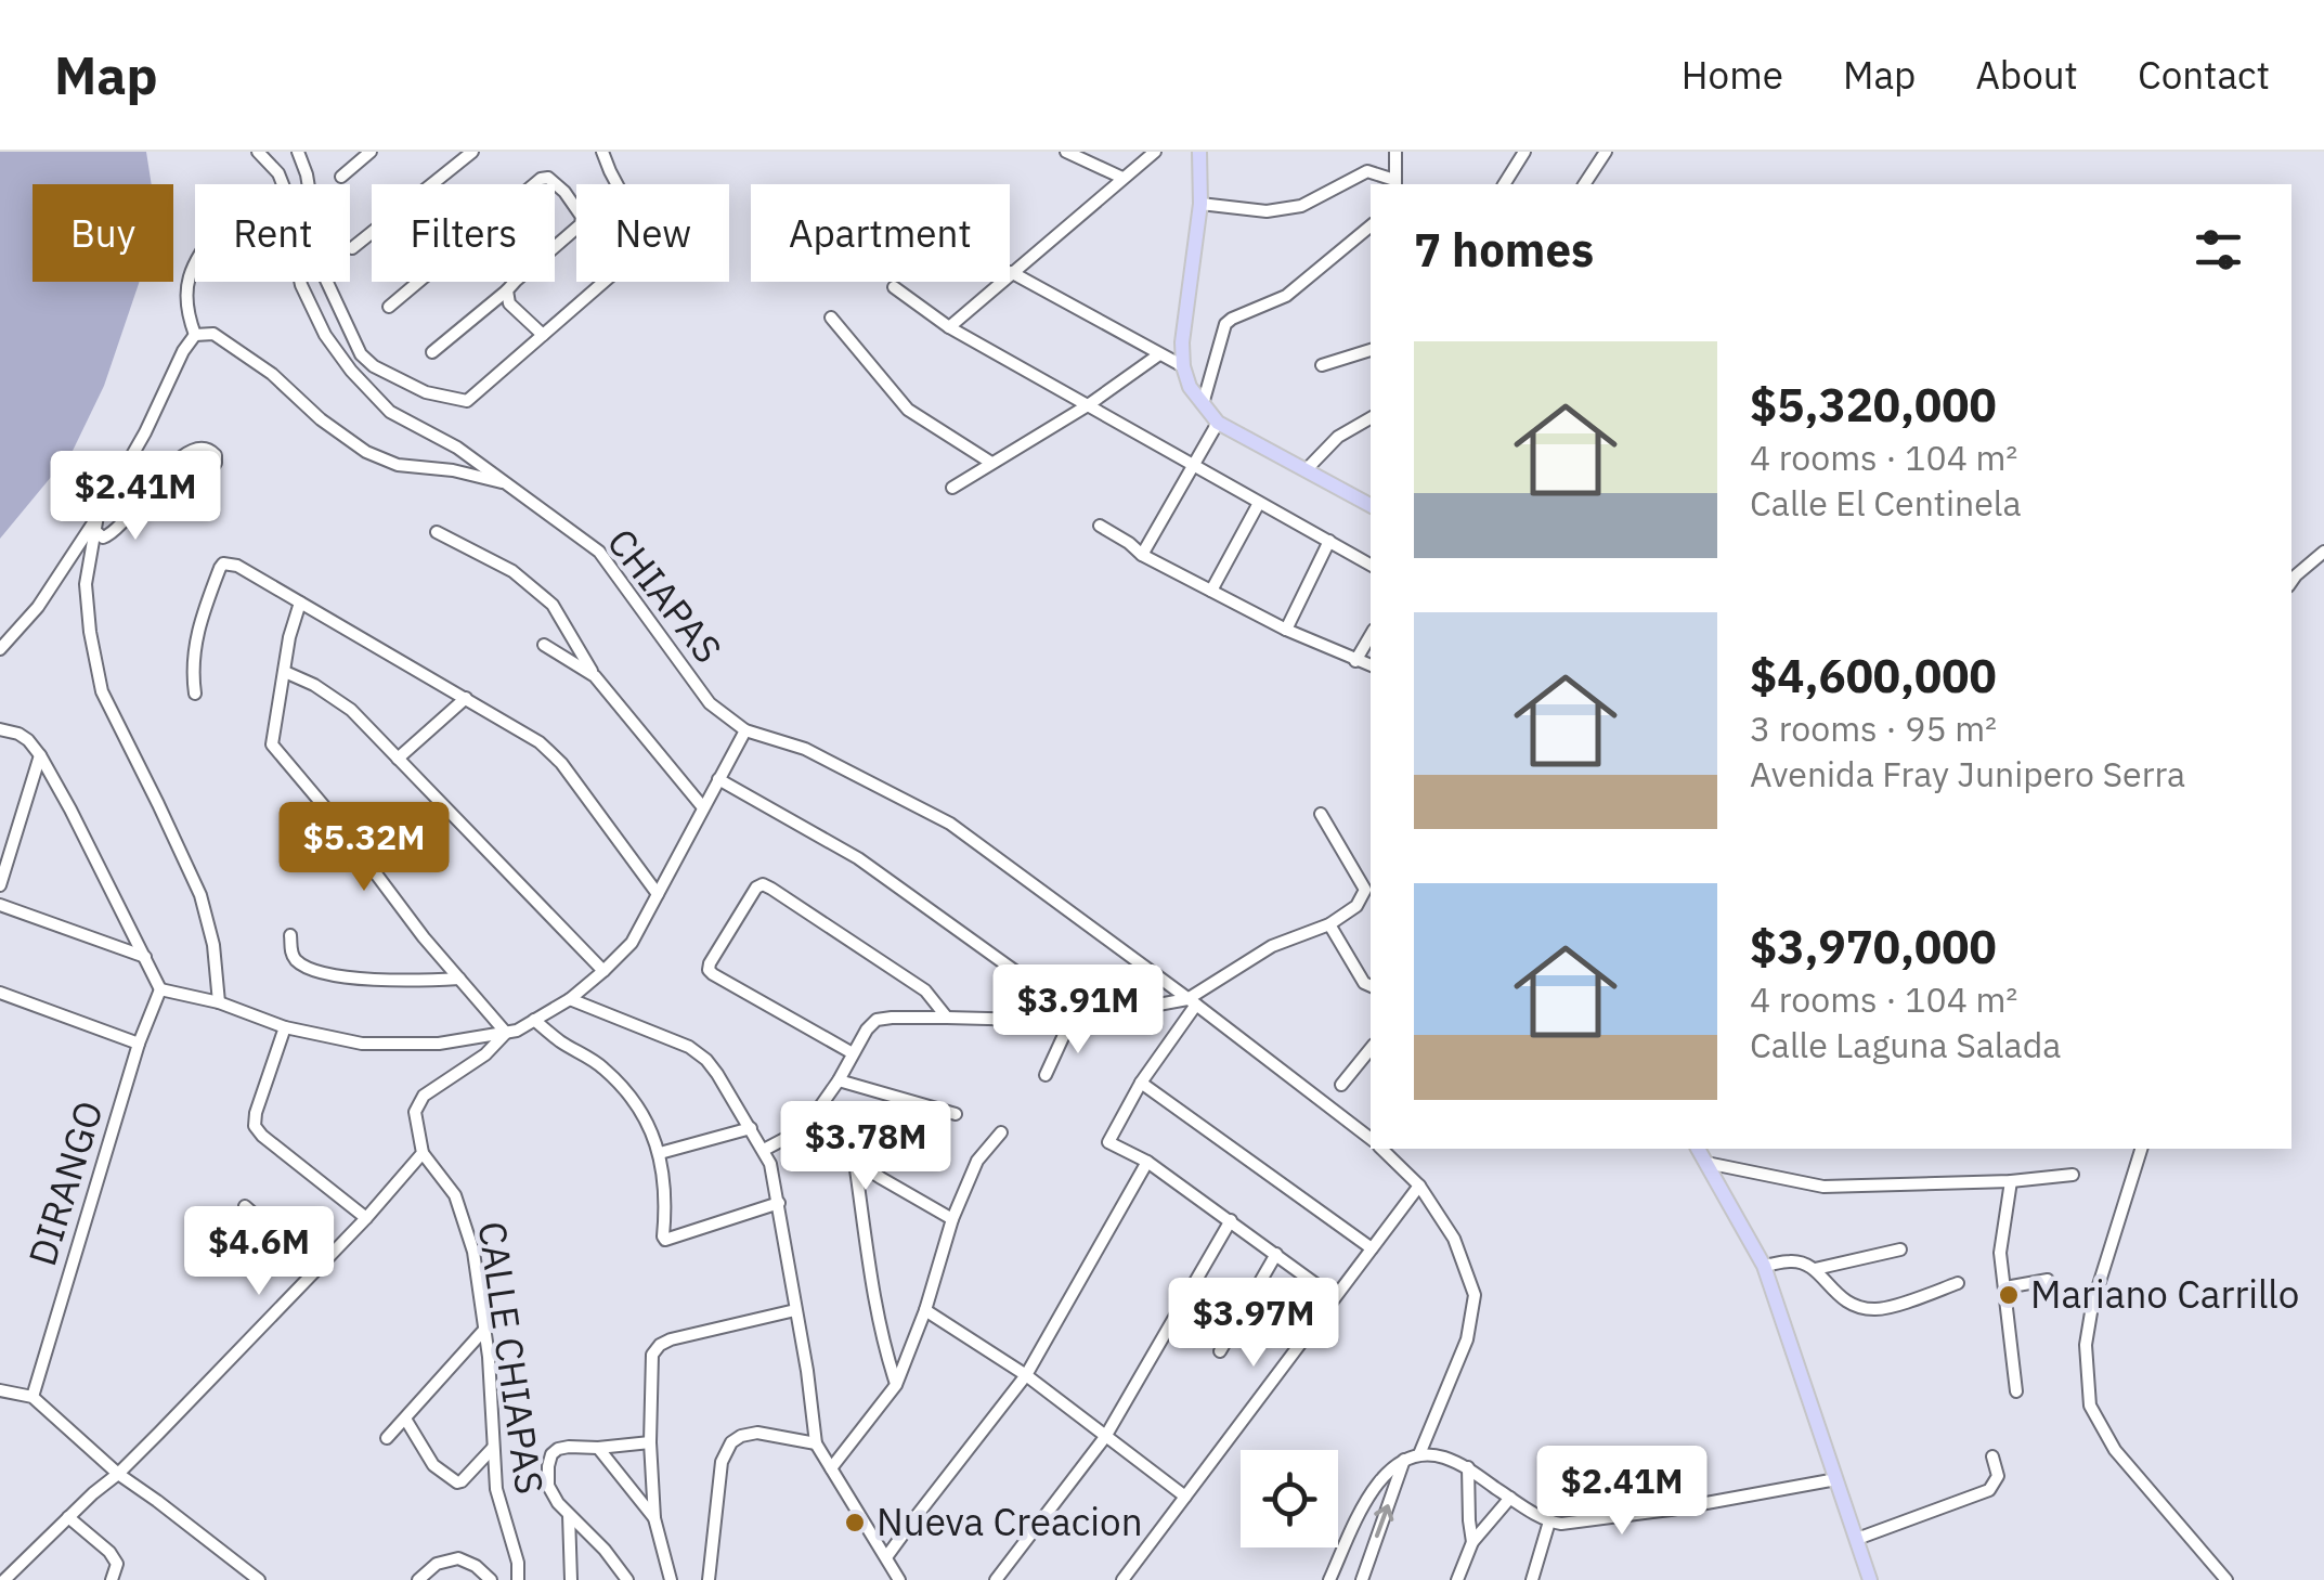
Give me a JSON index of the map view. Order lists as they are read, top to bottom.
{
  "streets": {
    "street": ["CHIAPAS", "DIRANGO", "CALLE CHIAPAS"]
  },
  "places": ["Mariano Carrillo", "Nueva Creacion"],
  "page": {
    "header": "Map",
    "nav": [
      "Home",
      "Map",
      "About",
      "Contact"
    ],
    "chip": [
      "Buy",
      "Rent",
      "Filters",
      "New",
      "Apartment"
    ],
    "heading": "7 homes",
    "list": [
      {
        "name": "$5,320,000",
        "note": "4 rooms · 104 m² · Calle El Centinela"
      },
      {
        "name": "$4,600,000",
        "note": "3 rooms · 95 m² · Avenida Fray Junipero Serra"
      },
      {
        "name": "$3,970,000",
        "note": "4 rooms · 104 m² · Calle Laguna Salada"
      }
    ],
    "price": [
      "$2.41M",
      "$5.32M",
      "$3.91M",
      "$3.78M",
      "$4.6M",
      "$3.97M",
      "$2.41M"
    ]
  }
}
